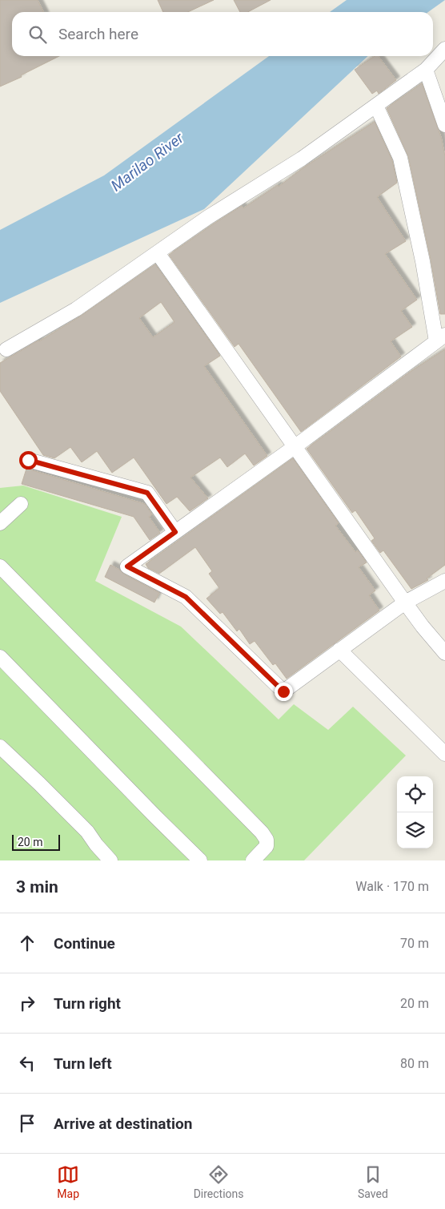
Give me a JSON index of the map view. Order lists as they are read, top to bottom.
{
  "water": ["Marilao River"],
  "scale_bar": "20 m",
  "page": {
    "search": "Search here",
    "scale": "20 m",
    "heading": ["3 min", "Walk · 170 m"],
    "list": [
      ["Continue", "70 m"],
      ["Turn right", "20 m"],
      ["Turn left", "80 m"],
      "Arrive at destination"
    ],
    "nav": ["Map", "Directions", "Saved"]
  }
}
